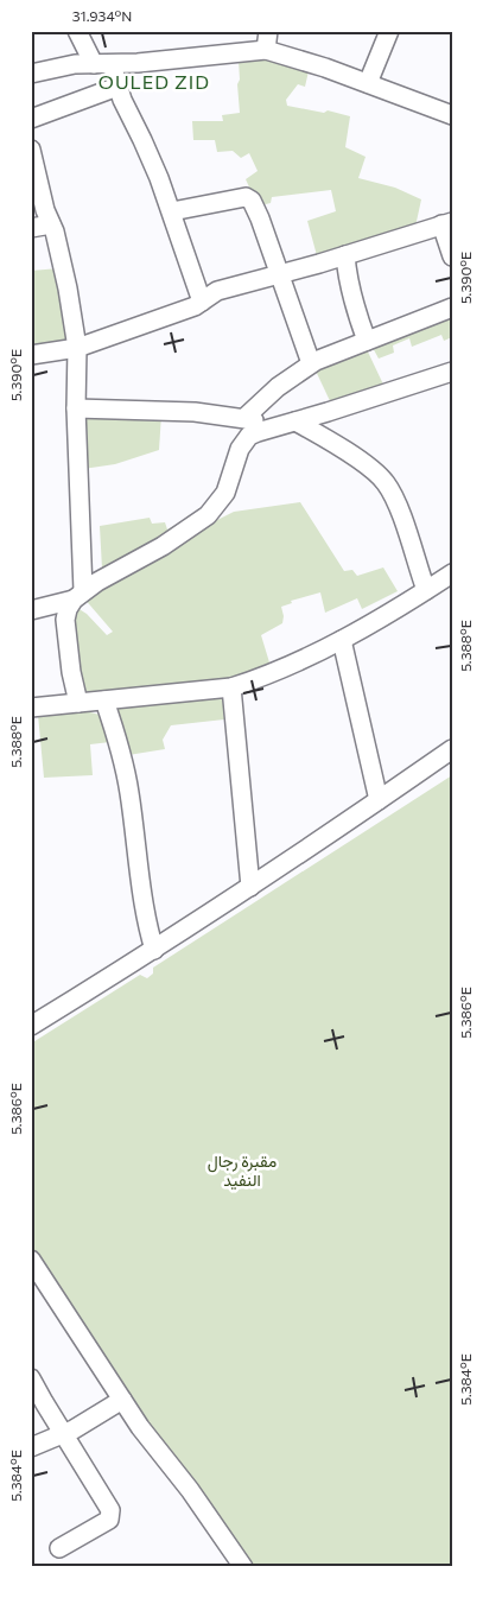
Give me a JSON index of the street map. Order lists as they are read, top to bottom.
{
  "districts": ["OULED ZID"],
  "parks": ["مقبرة رجال النفيد"],
  "coordinates": [
    "31.934°N",
    "5.390°E",
    "5.388°E",
    "5.386°E",
    "5.384°E"
  ]
}
